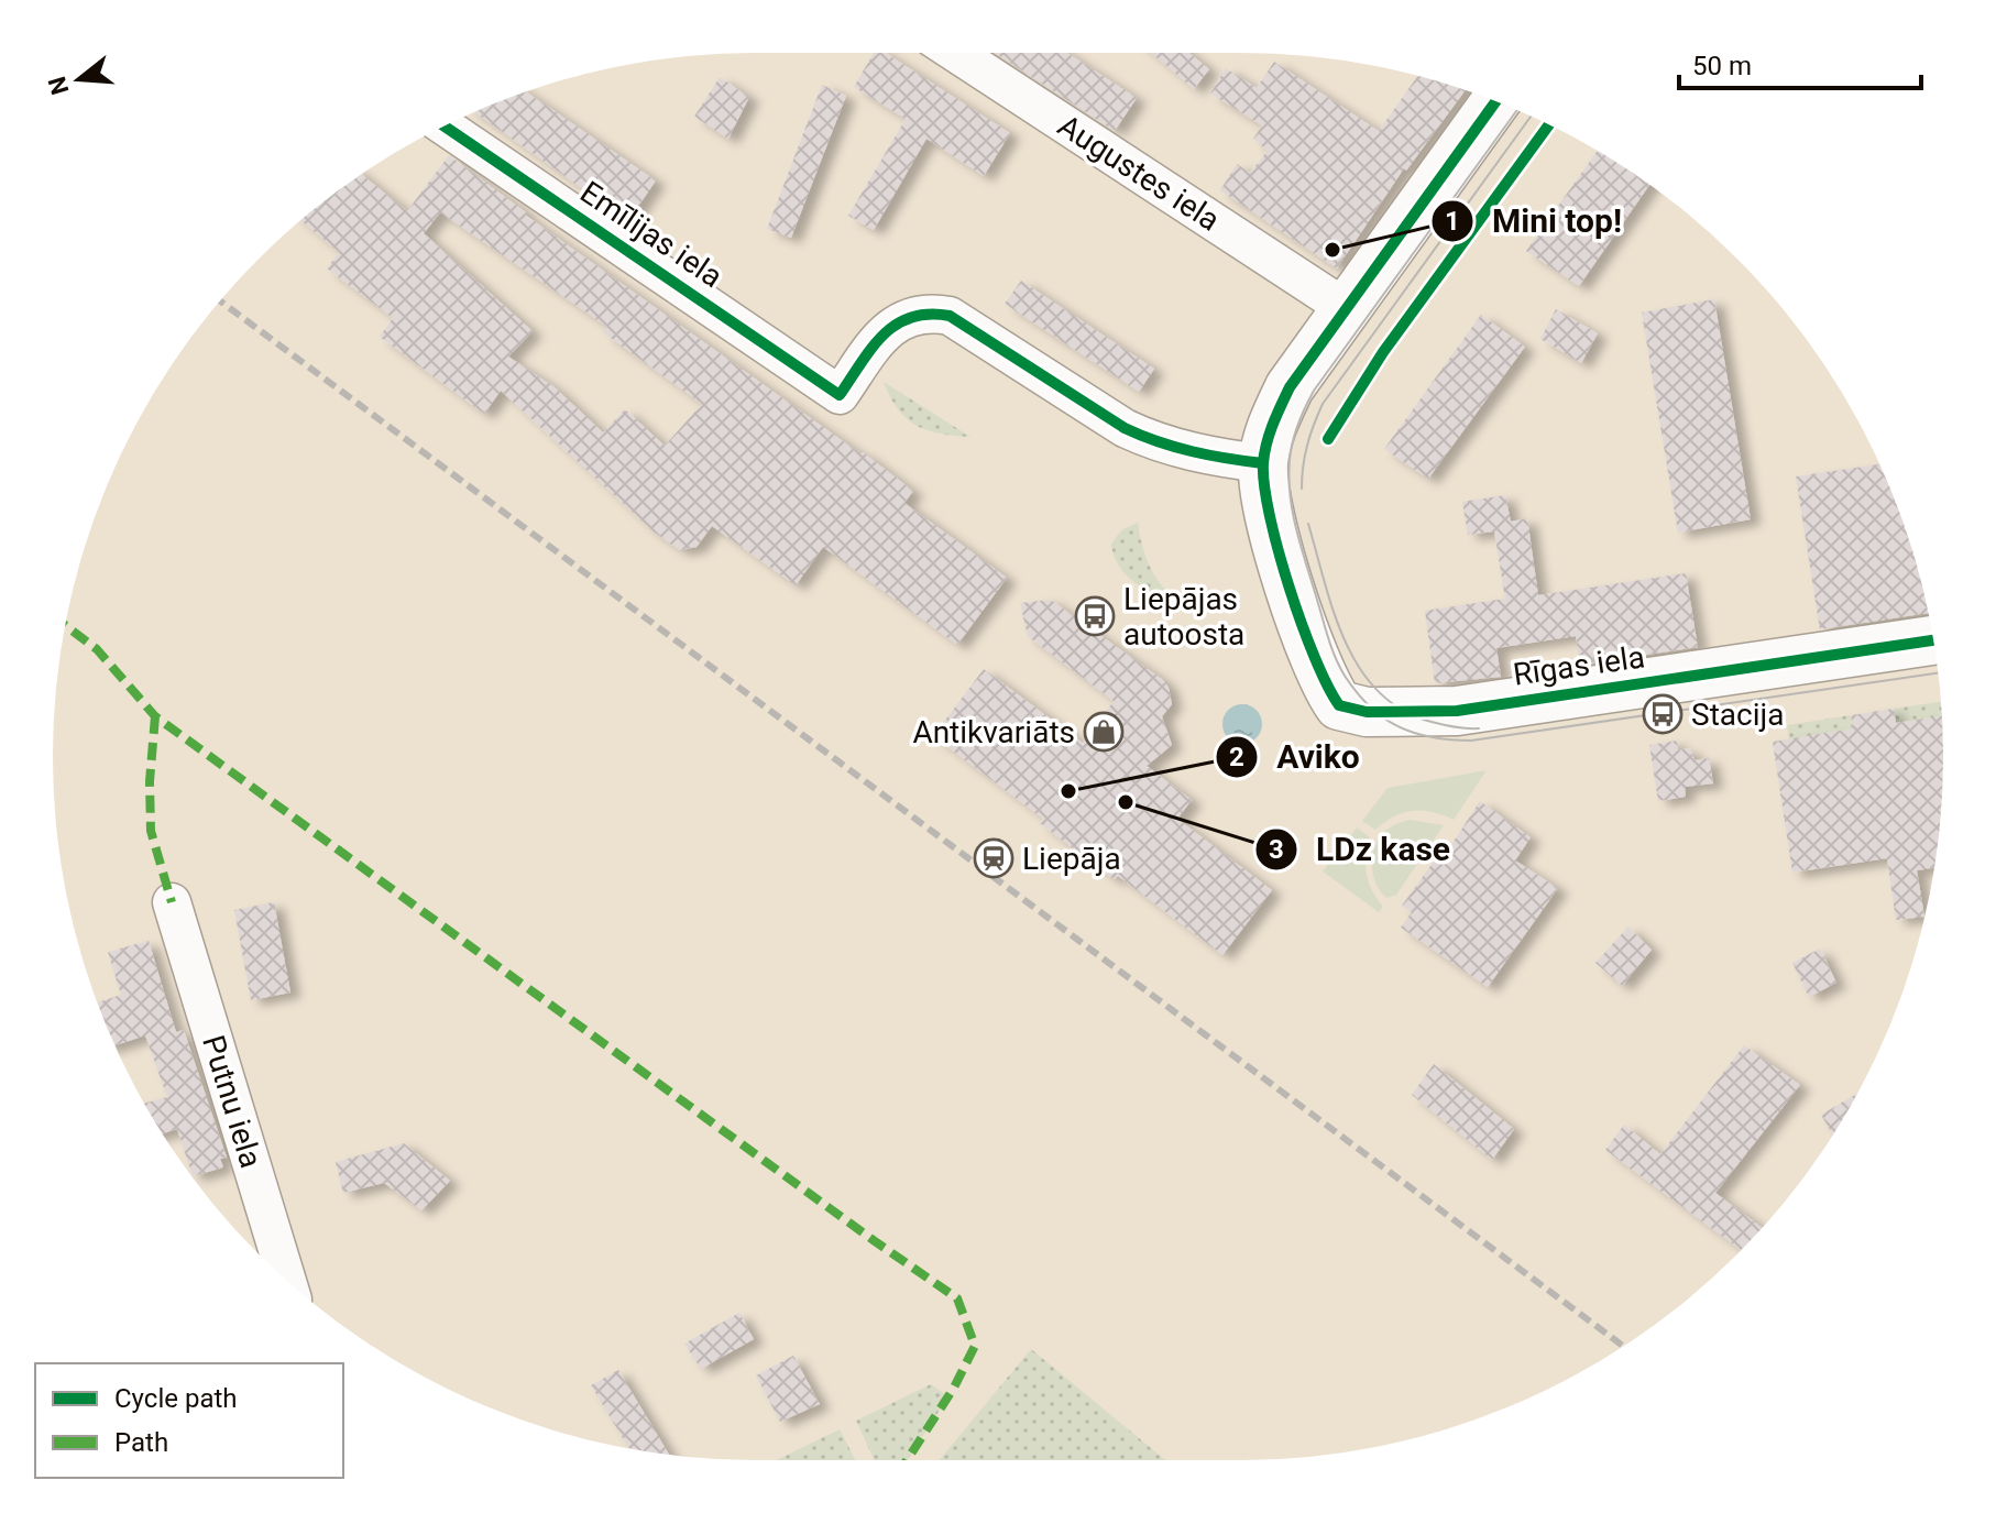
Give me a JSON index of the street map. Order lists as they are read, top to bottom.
{
  "streets": {
    "street": [
      "Augustes iela",
      "Emīlijas iela",
      "Rīgas iela",
      "Putnu iela"
    ]
  },
  "crossings": [
    ["Emīlijas iela", "Rīgas iela"]
  ],
  "places": {
    "other": ["Mini top!", "Aviko", "LDz kase"],
    "bus stop": ["Liepājas autoosta", "Stacija"],
    "shop": ["Antikvariāts"],
    "station": ["Liepāja"]
  },
  "legend": ["Cycle path", "Path"],
  "scale_bar": "50 m",
  "north": "left"
}
